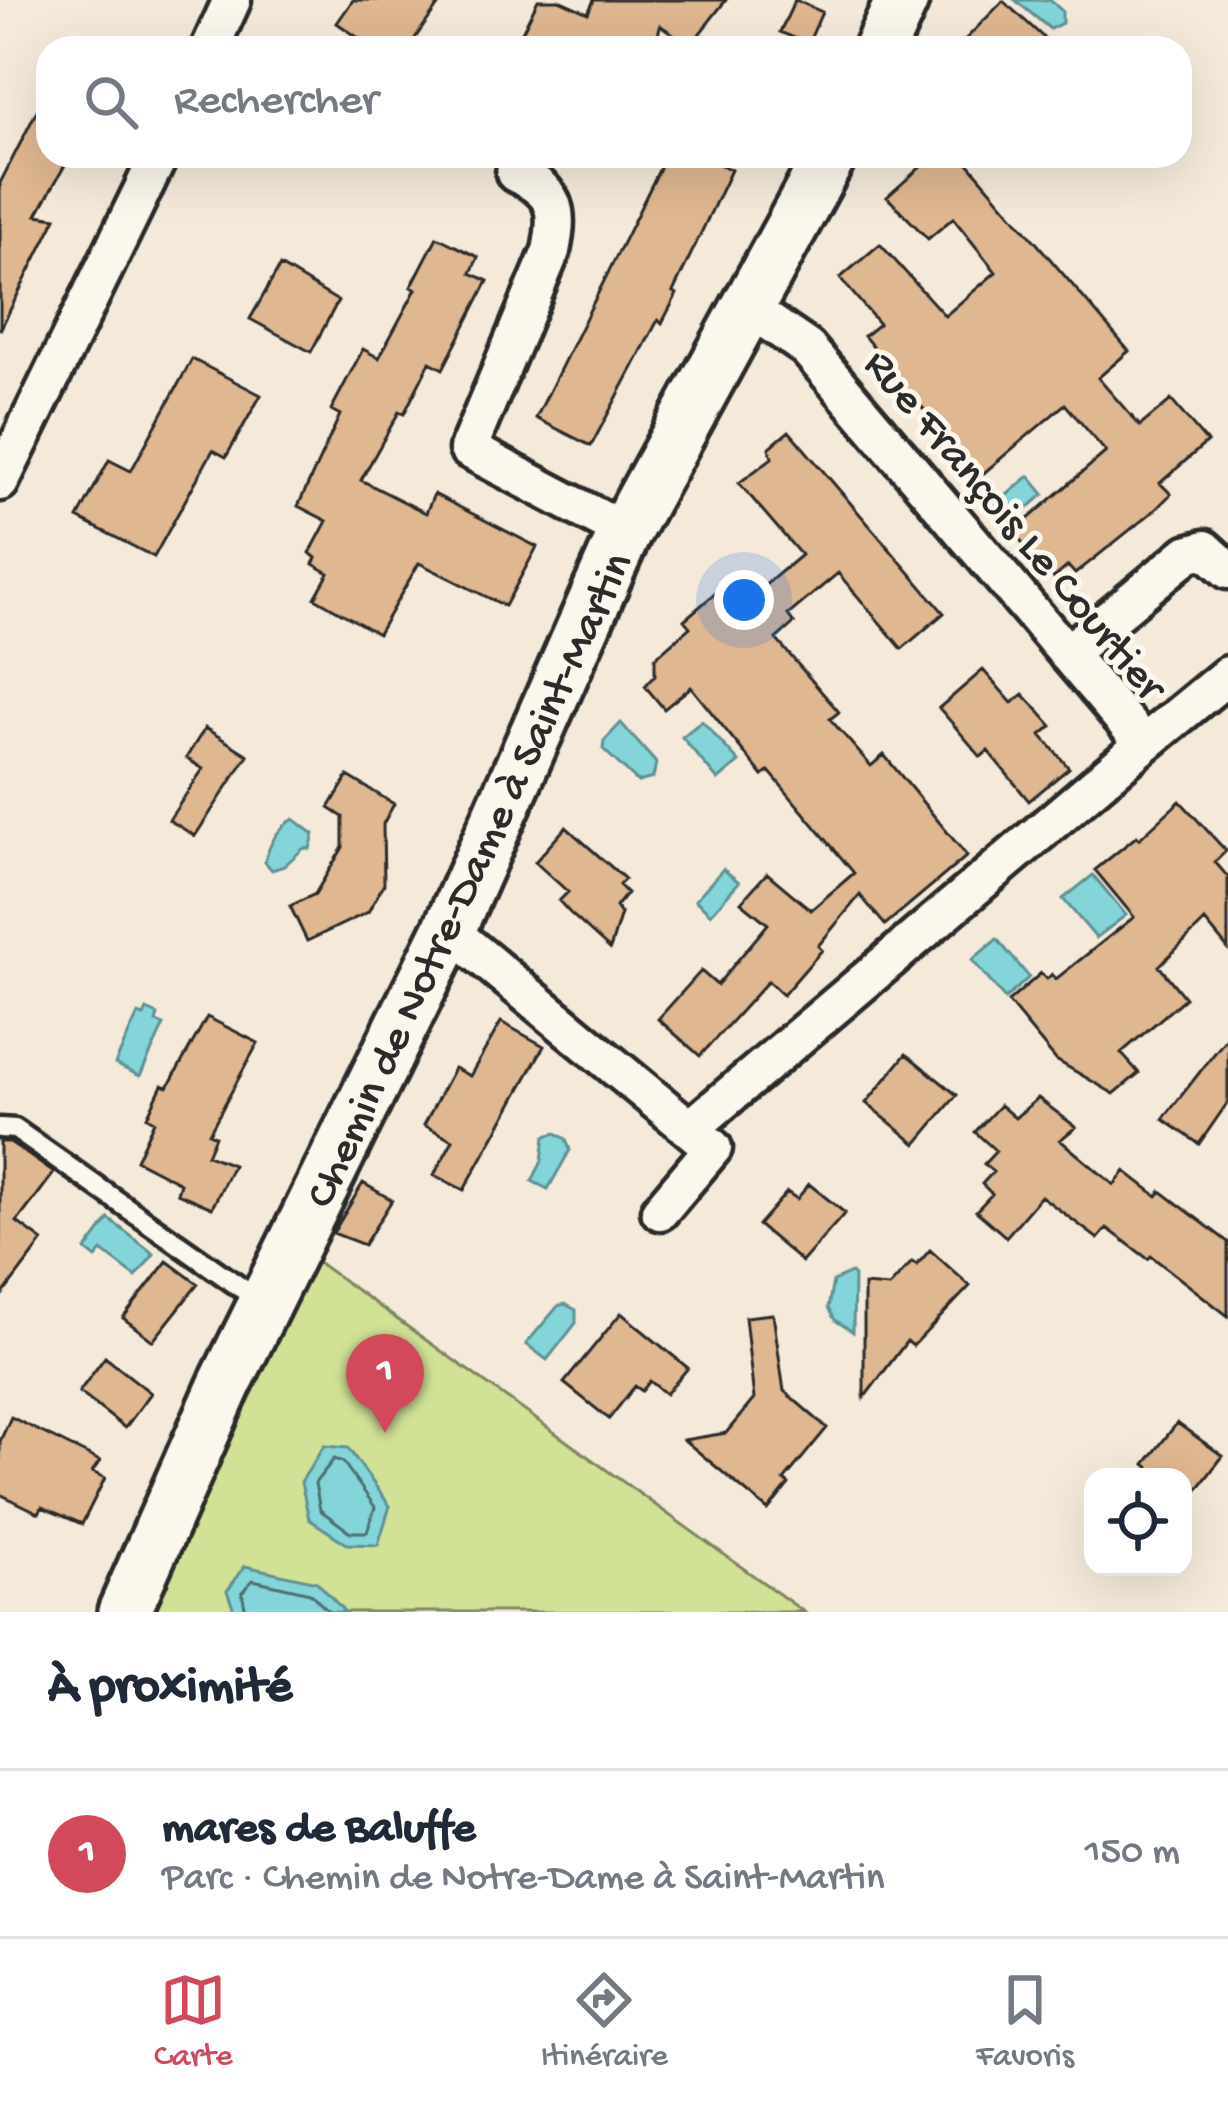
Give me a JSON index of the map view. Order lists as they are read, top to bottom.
{
  "streets": {
    "street": ["Rue François Le Courtier", "Chemin de Notre-Dame à Saint-Martin"]
  },
  "crossings": [
    ["Rue François Le Courtier", "Chemin de Notre-Dame à Saint-Martin"]
  ],
  "page": {
    "search": "Rechercher",
    "pins": "1",
    "heading": "À proximité",
    "list": [
      {
        "mark": "1",
        "name": "mares de Baluffe",
        "note": "Parc · Chemin de Notre-Dame à Saint-Martin",
        "value": "150 m"
      }
    ],
    "nav": ["Carte", "Itinéraire", "Favoris"]
  }
}
